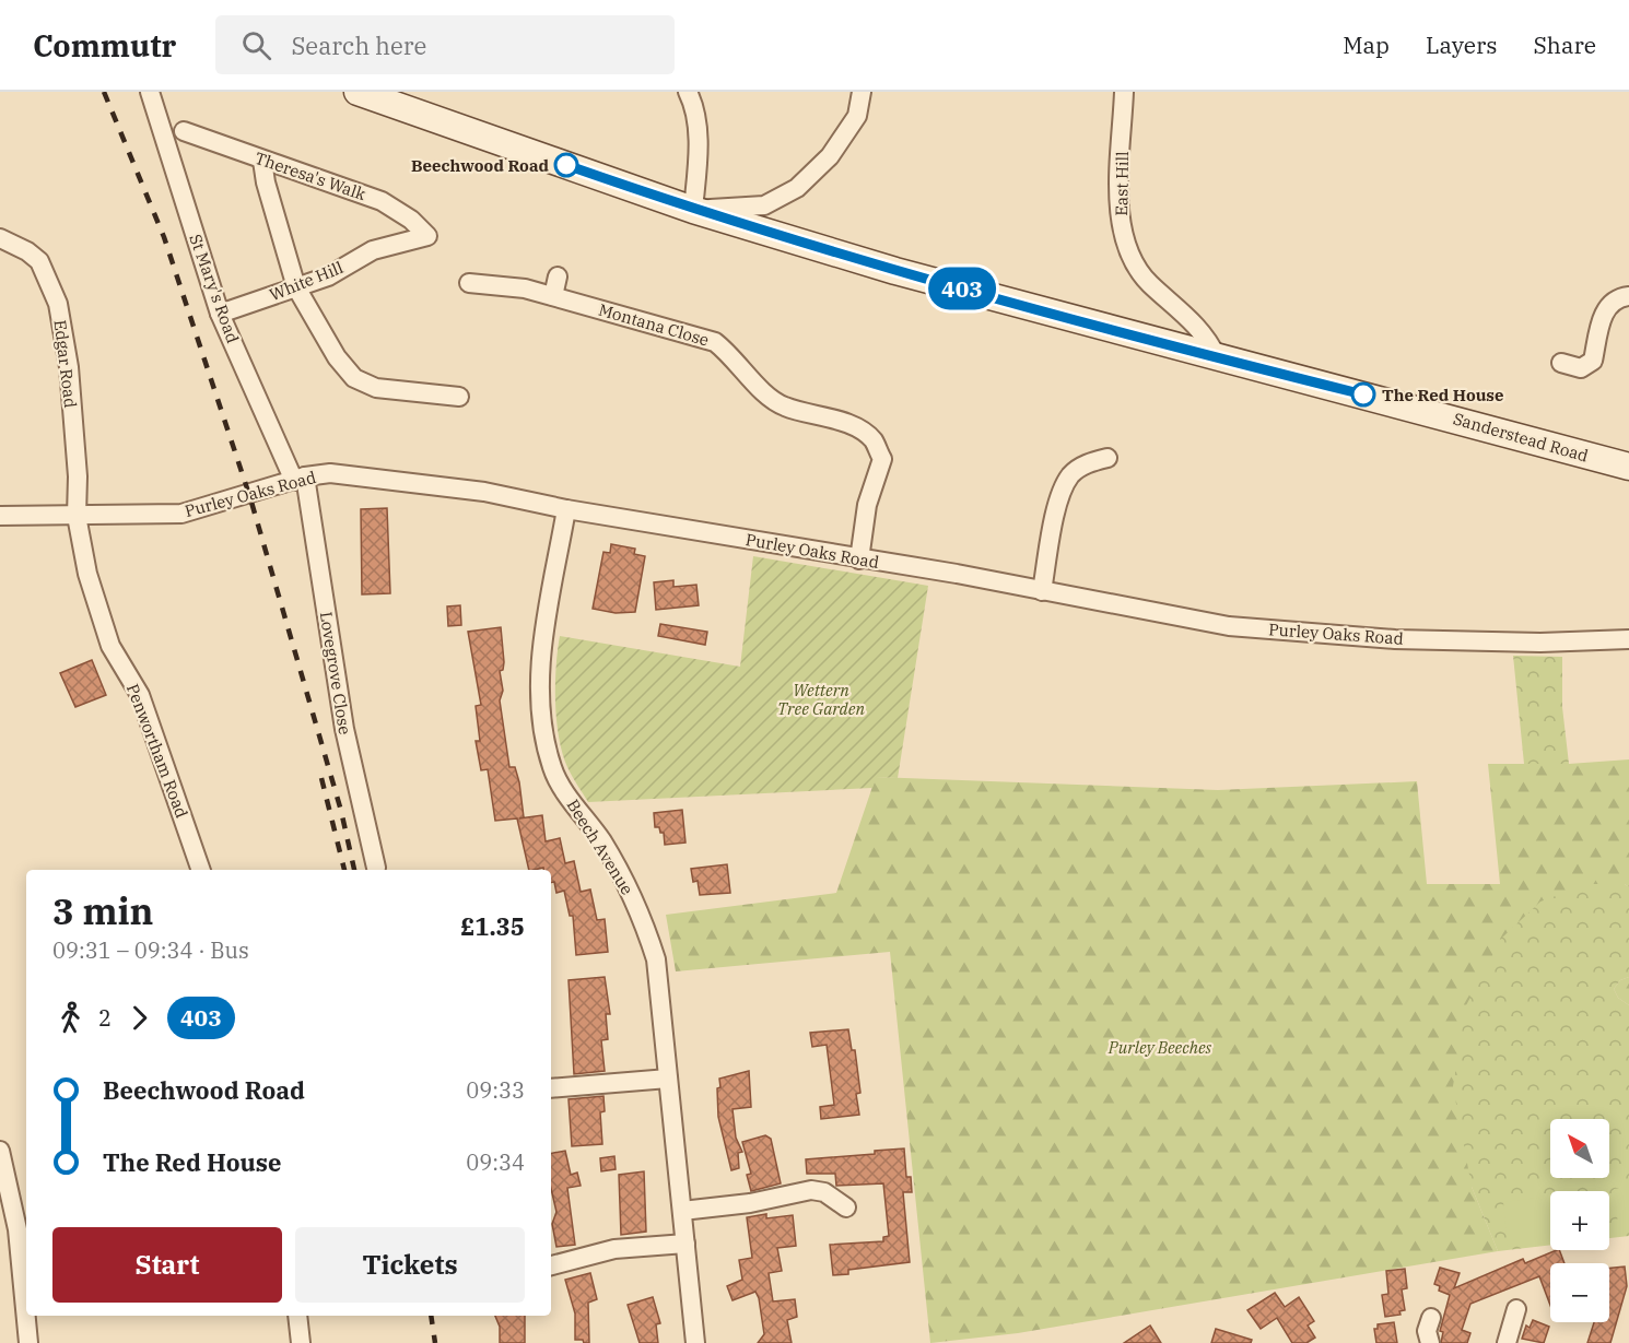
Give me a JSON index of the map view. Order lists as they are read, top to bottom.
{
  "streets": {
    "main road": ["Sanderstead Road"],
    "street": [
      "Theresa's Walk",
      "East Hill",
      "White Hill",
      "St Mary's Road",
      "Montana Close",
      "Edgar Road",
      "Purley Oaks Road",
      "Lovegrove Close",
      "Penwortham Road",
      "Beech Avenue"
    ]
  },
  "crossings": [
    ["Theresa's Walk", "White Hill"],
    ["East Hill", "Sanderstead Road"],
    ["White Hill", "St Mary's Road"],
    ["St Mary's Road", "Purley Oaks Road"],
    ["St Mary's Road", "Lovegrove Close"],
    ["Montana Close", "Purley Oaks Road"],
    ["Edgar Road", "Purley Oaks Road"],
    ["Edgar Road", "Penwortham Road"],
    ["Purley Oaks Road", "Lovegrove Close"],
    ["Purley Oaks Road", "Penwortham Road"],
    ["Purley Oaks Road", "Beech Avenue"]
  ],
  "parks": ["Wettern Tree Garden", "Purley Beeches"],
  "places": ["Beechwood Road", "The Red House"],
  "lines": ["bus line 403"],
  "north": "top left",
  "page": {
    "header": "Commutr",
    "search": "Search here",
    "nav": ["Map", "Layers", "Share"],
    "on_map": "403",
    "heading": ["3 min", "09:31 – 09:34 · Bus", "£1.35"],
    "legs": ["2", "403"],
    "list": [
      {
        "name": "Beechwood Road",
        "value": "09:33"
      },
      {
        "name": "The Red House",
        "value": "09:34"
      }
    ],
    "map_buttons": ["+", "−"],
    "buttons": ["Start", "Tickets"]
  }
}
